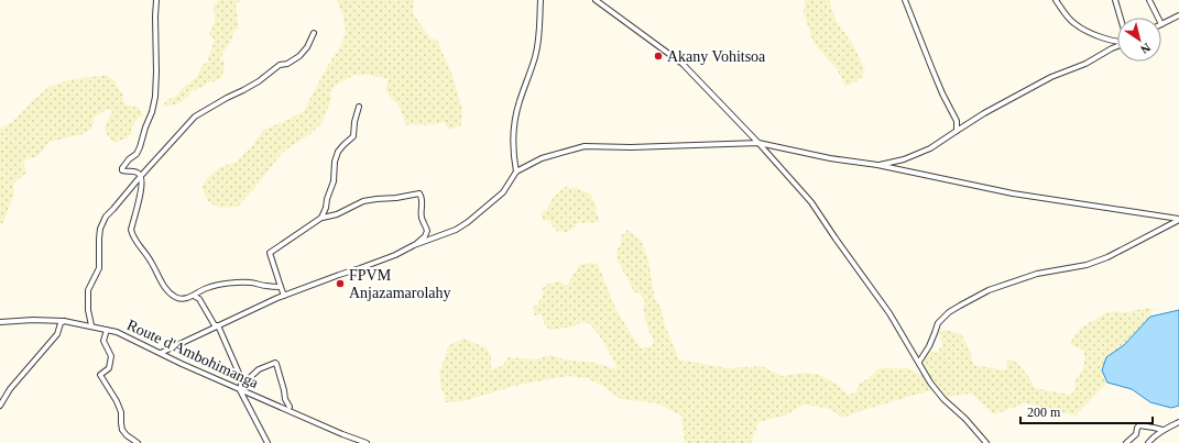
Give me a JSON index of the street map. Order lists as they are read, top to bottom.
{
  "streets": {
    "street": ["Route d'Ambohimanga"]
  },
  "places": ["Akany Vohitsoa", "FPVM Anjazamarolahy"],
  "scale_bar": "200 m",
  "north": "bottom right"
}
